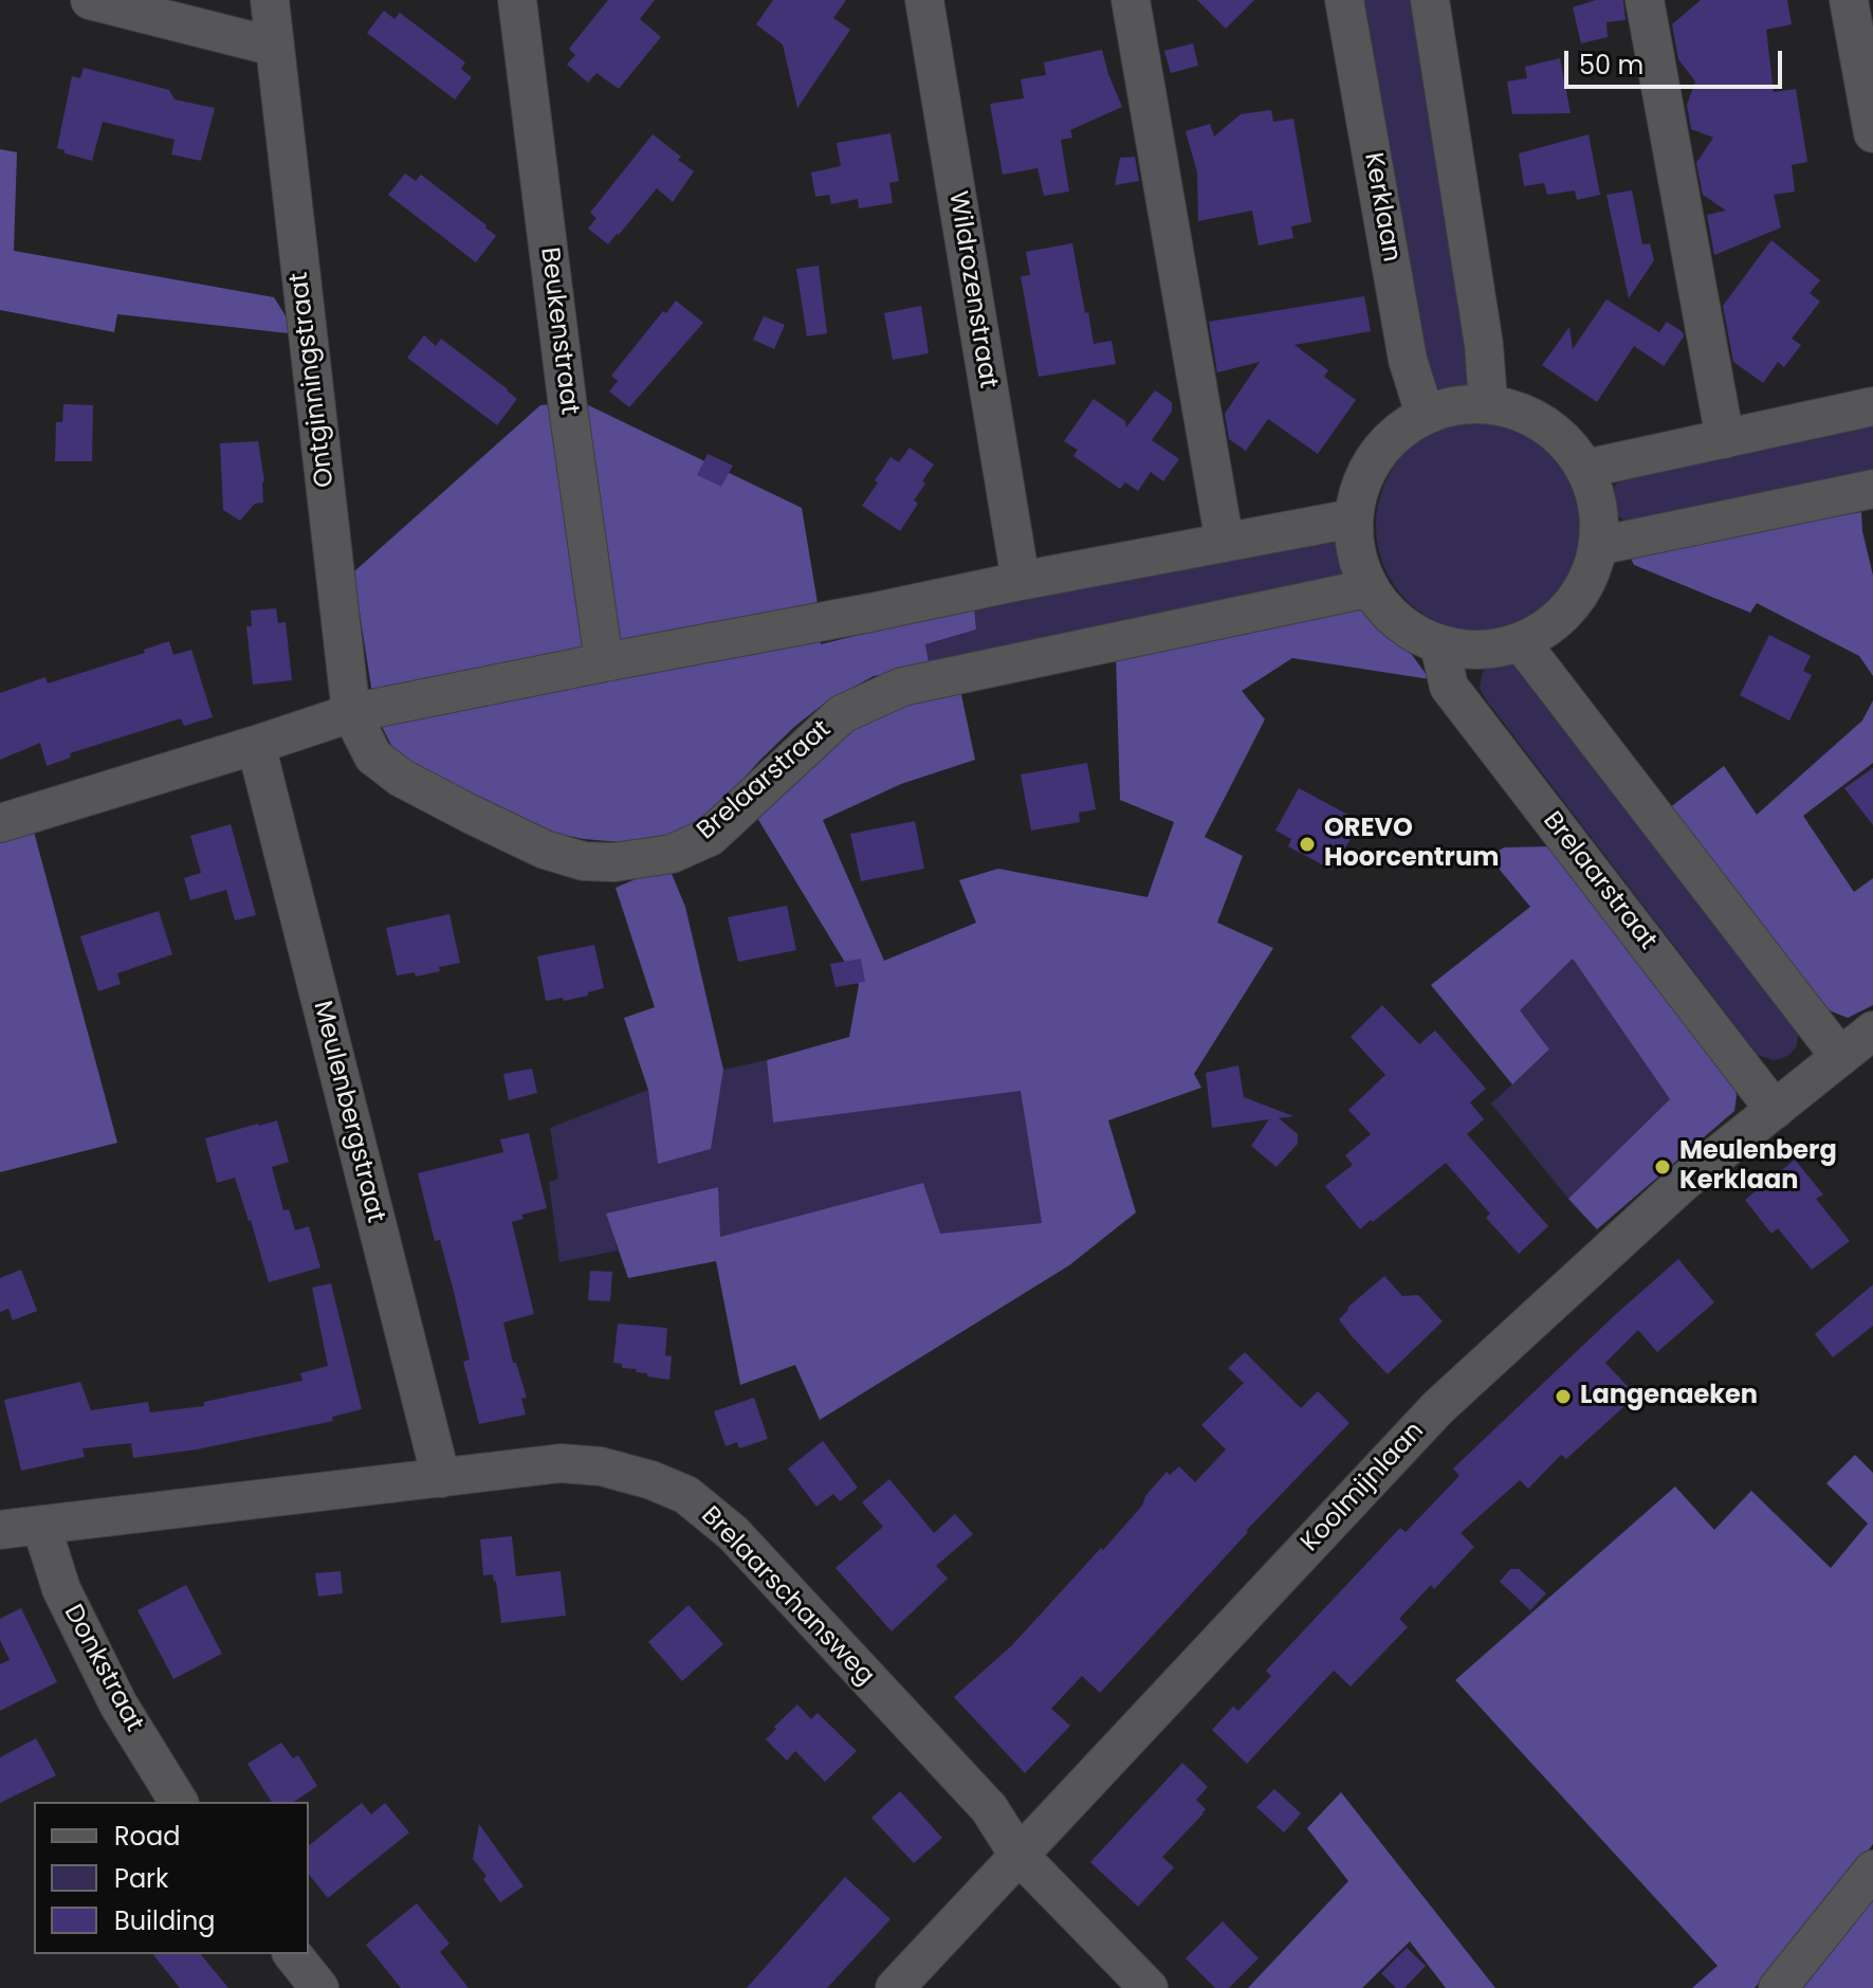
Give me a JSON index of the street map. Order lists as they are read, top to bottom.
{
  "streets": {
    "street": [
      "Kerklaan",
      "Wildrozenstraat",
      "Beukenstraat",
      "Ontginningstraat",
      "Brelaarstraat",
      "Meulenbergstraat",
      "Koolmijnlaan",
      "Brelaarschansweg",
      "Donkstraat"
    ]
  },
  "crossings": [
    ["Kerklaan", "Brelaarstraat"],
    ["Ontginningstraat", "Brelaarstraat"],
    ["Brelaarstraat", "Koolmijnlaan"],
    ["Meulenbergstraat", "Brelaarschansweg"],
    ["Koolmijnlaan", "Brelaarschansweg"],
    ["Brelaarschansweg", "Donkstraat"]
  ],
  "places": ["OREVO Hoorcentrum", "Meulenberg Kerklaan", "Langenaeken"],
  "legend": ["Road", "Park", "Building"],
  "scale_bar": "50 m"
}
